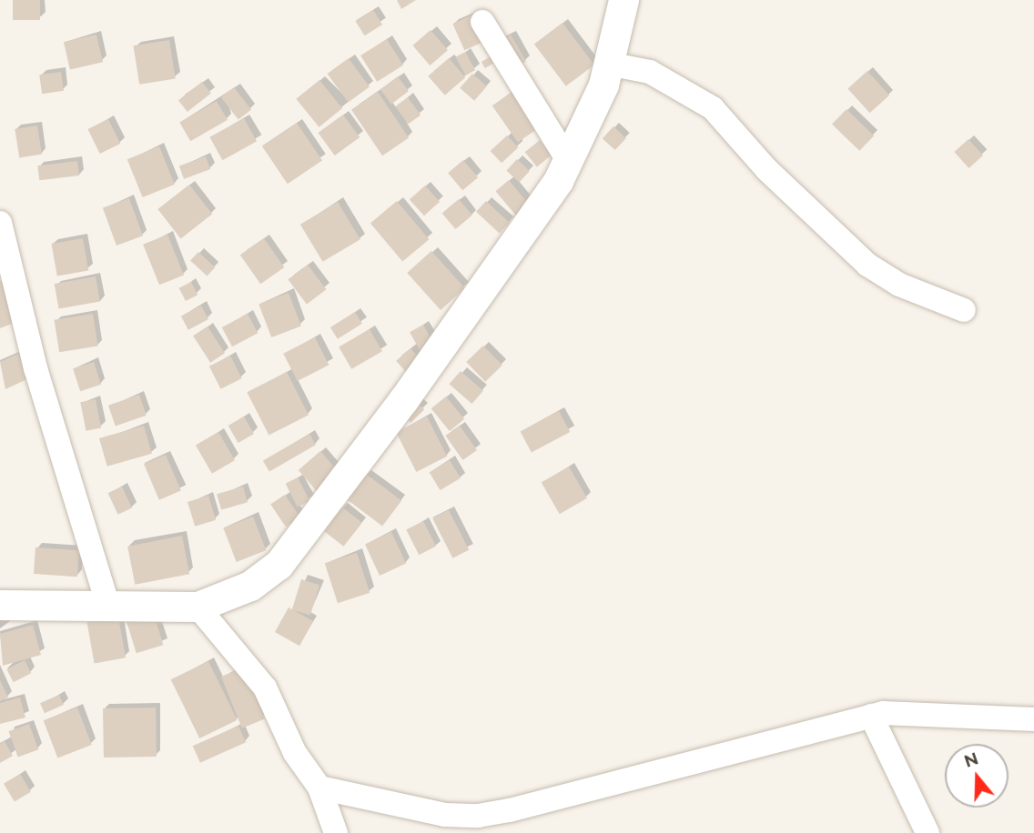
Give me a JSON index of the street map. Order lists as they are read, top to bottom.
{
  "north": "top"
}
